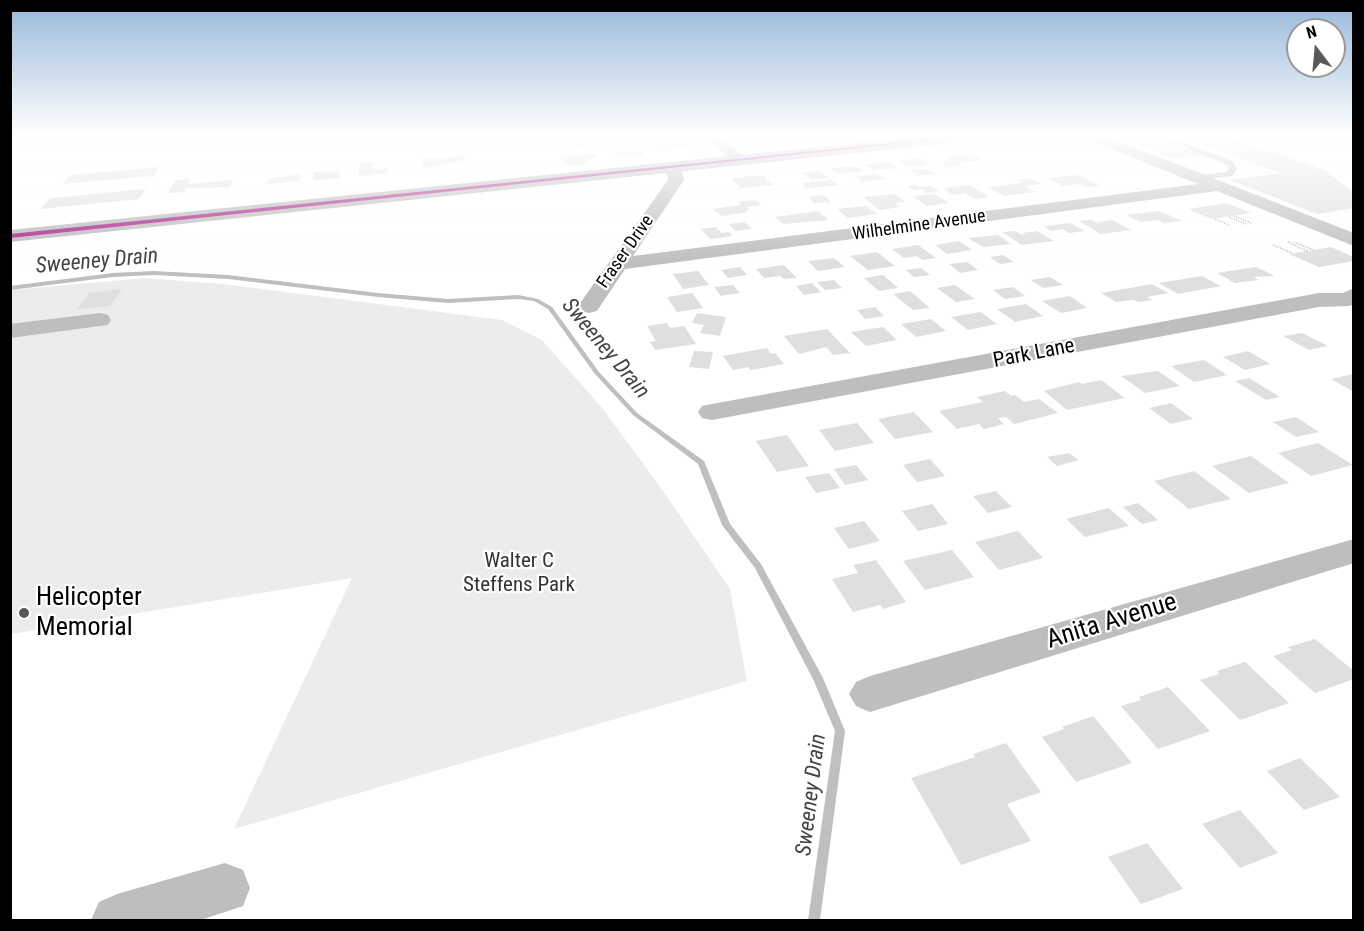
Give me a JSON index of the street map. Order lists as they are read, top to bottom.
{
  "streets": {
    "street": [
      "Wilhelmine Avenue",
      "Fraser Drive",
      "Park Lane",
      "Anita Avenue"
    ]
  },
  "crossings": [
    ["Wilhelmine Avenue", "Fraser Drive"]
  ],
  "water": ["Sweeney Drain"],
  "parks": ["Walter C Steffens Park"],
  "places": ["Helicopter Memorial"],
  "north": "top"
}
